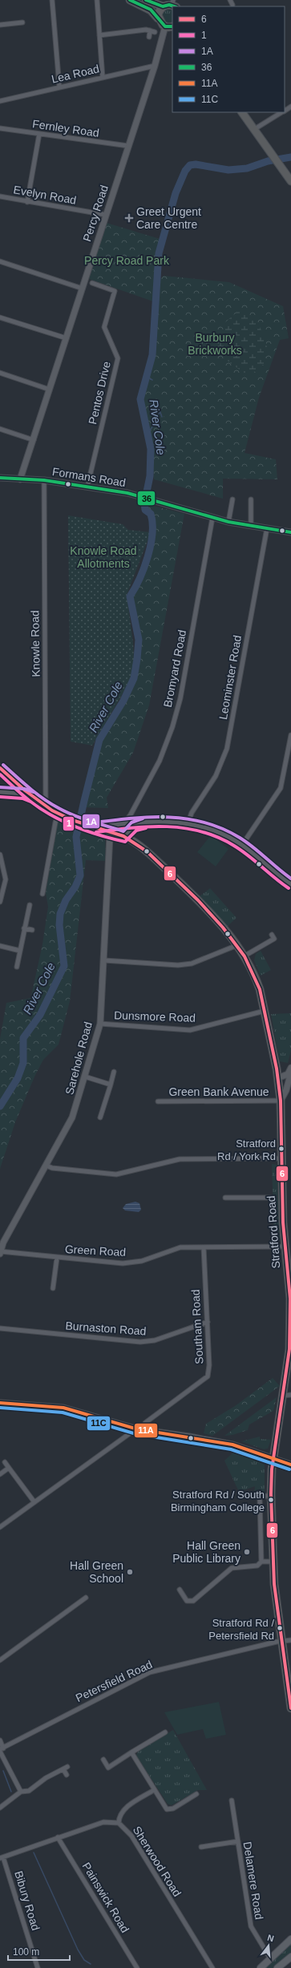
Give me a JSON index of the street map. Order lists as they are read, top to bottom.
{
  "streets": {
    "highway": ["Stratford Road"],
    "street": [
      "Lea Road",
      "Fernley Road",
      "Evelyn Road",
      "Percy Road",
      "Pentos Drive",
      "Formans Road",
      "Knowle Road",
      "Bromyard Road",
      "Leominster Road",
      "Dunsmore Road",
      "Sarehole Road",
      "Green Bank Avenue",
      "Green Road",
      "Southam Road",
      "Burnaston Road",
      "Petersfield Road",
      "Sherwood Road",
      "Delamere Road",
      "Painswick Road",
      "Bibury Road"
    ]
  },
  "crossings": [
    ["Lea Road", "Percy Road"],
    ["Fernley Road", "Percy Road"],
    ["Evelyn Road", "Percy Road"],
    ["Percy Road", "Formans Road"],
    ["Pentos Drive", "Formans Road"],
    ["Formans Road", "Knowle Road"],
    ["Formans Road", "Bromyard Road"],
    ["Formans Road", "Leominster Road"],
    ["Knowle Road", "Stratford Road"],
    ["Dunsmore Road", "Sarehole Road"],
    ["Dunsmore Road", "Stratford Road"],
    ["Sarehole Road", "Stratford Road"],
    ["Sarehole Road", "Green Road"],
    ["Green Bank Avenue", "Stratford Road"],
    ["Stratford Road", "Green Road"],
    ["Stratford Road", "Petersfield Road"],
    ["Green Road", "Southam Road"],
    ["Southam Road", "Burnaston Road"],
    ["Sherwood Road", "Painswick Road"],
    ["Sherwood Road", "Bibury Road"]
  ],
  "water": ["River Cole"],
  "parks": ["Percy Road Park", "Burbury Brickworks", "Knowle Road Allotments"],
  "places": {
    "health": ["Greet Urgent Care Centre"],
    "other": [
      "Stratford Rd / York Rd",
      "Stratford Rd / South Birmingham College",
      "Hall Green Public Library",
      "Hall Green School",
      "Stratford Rd / Petersfield Rd"
    ]
  },
  "lines": [
    "transit line 36",
    "transit line 1A",
    "transit line 6",
    "transit line 1",
    "transit line 11A",
    "transit line 11C"
  ],
  "legend": [
    "6",
    "1",
    "1A",
    "36",
    "11A",
    "11C"
  ],
  "scale_bar": "100 m",
  "north": "top"
}
